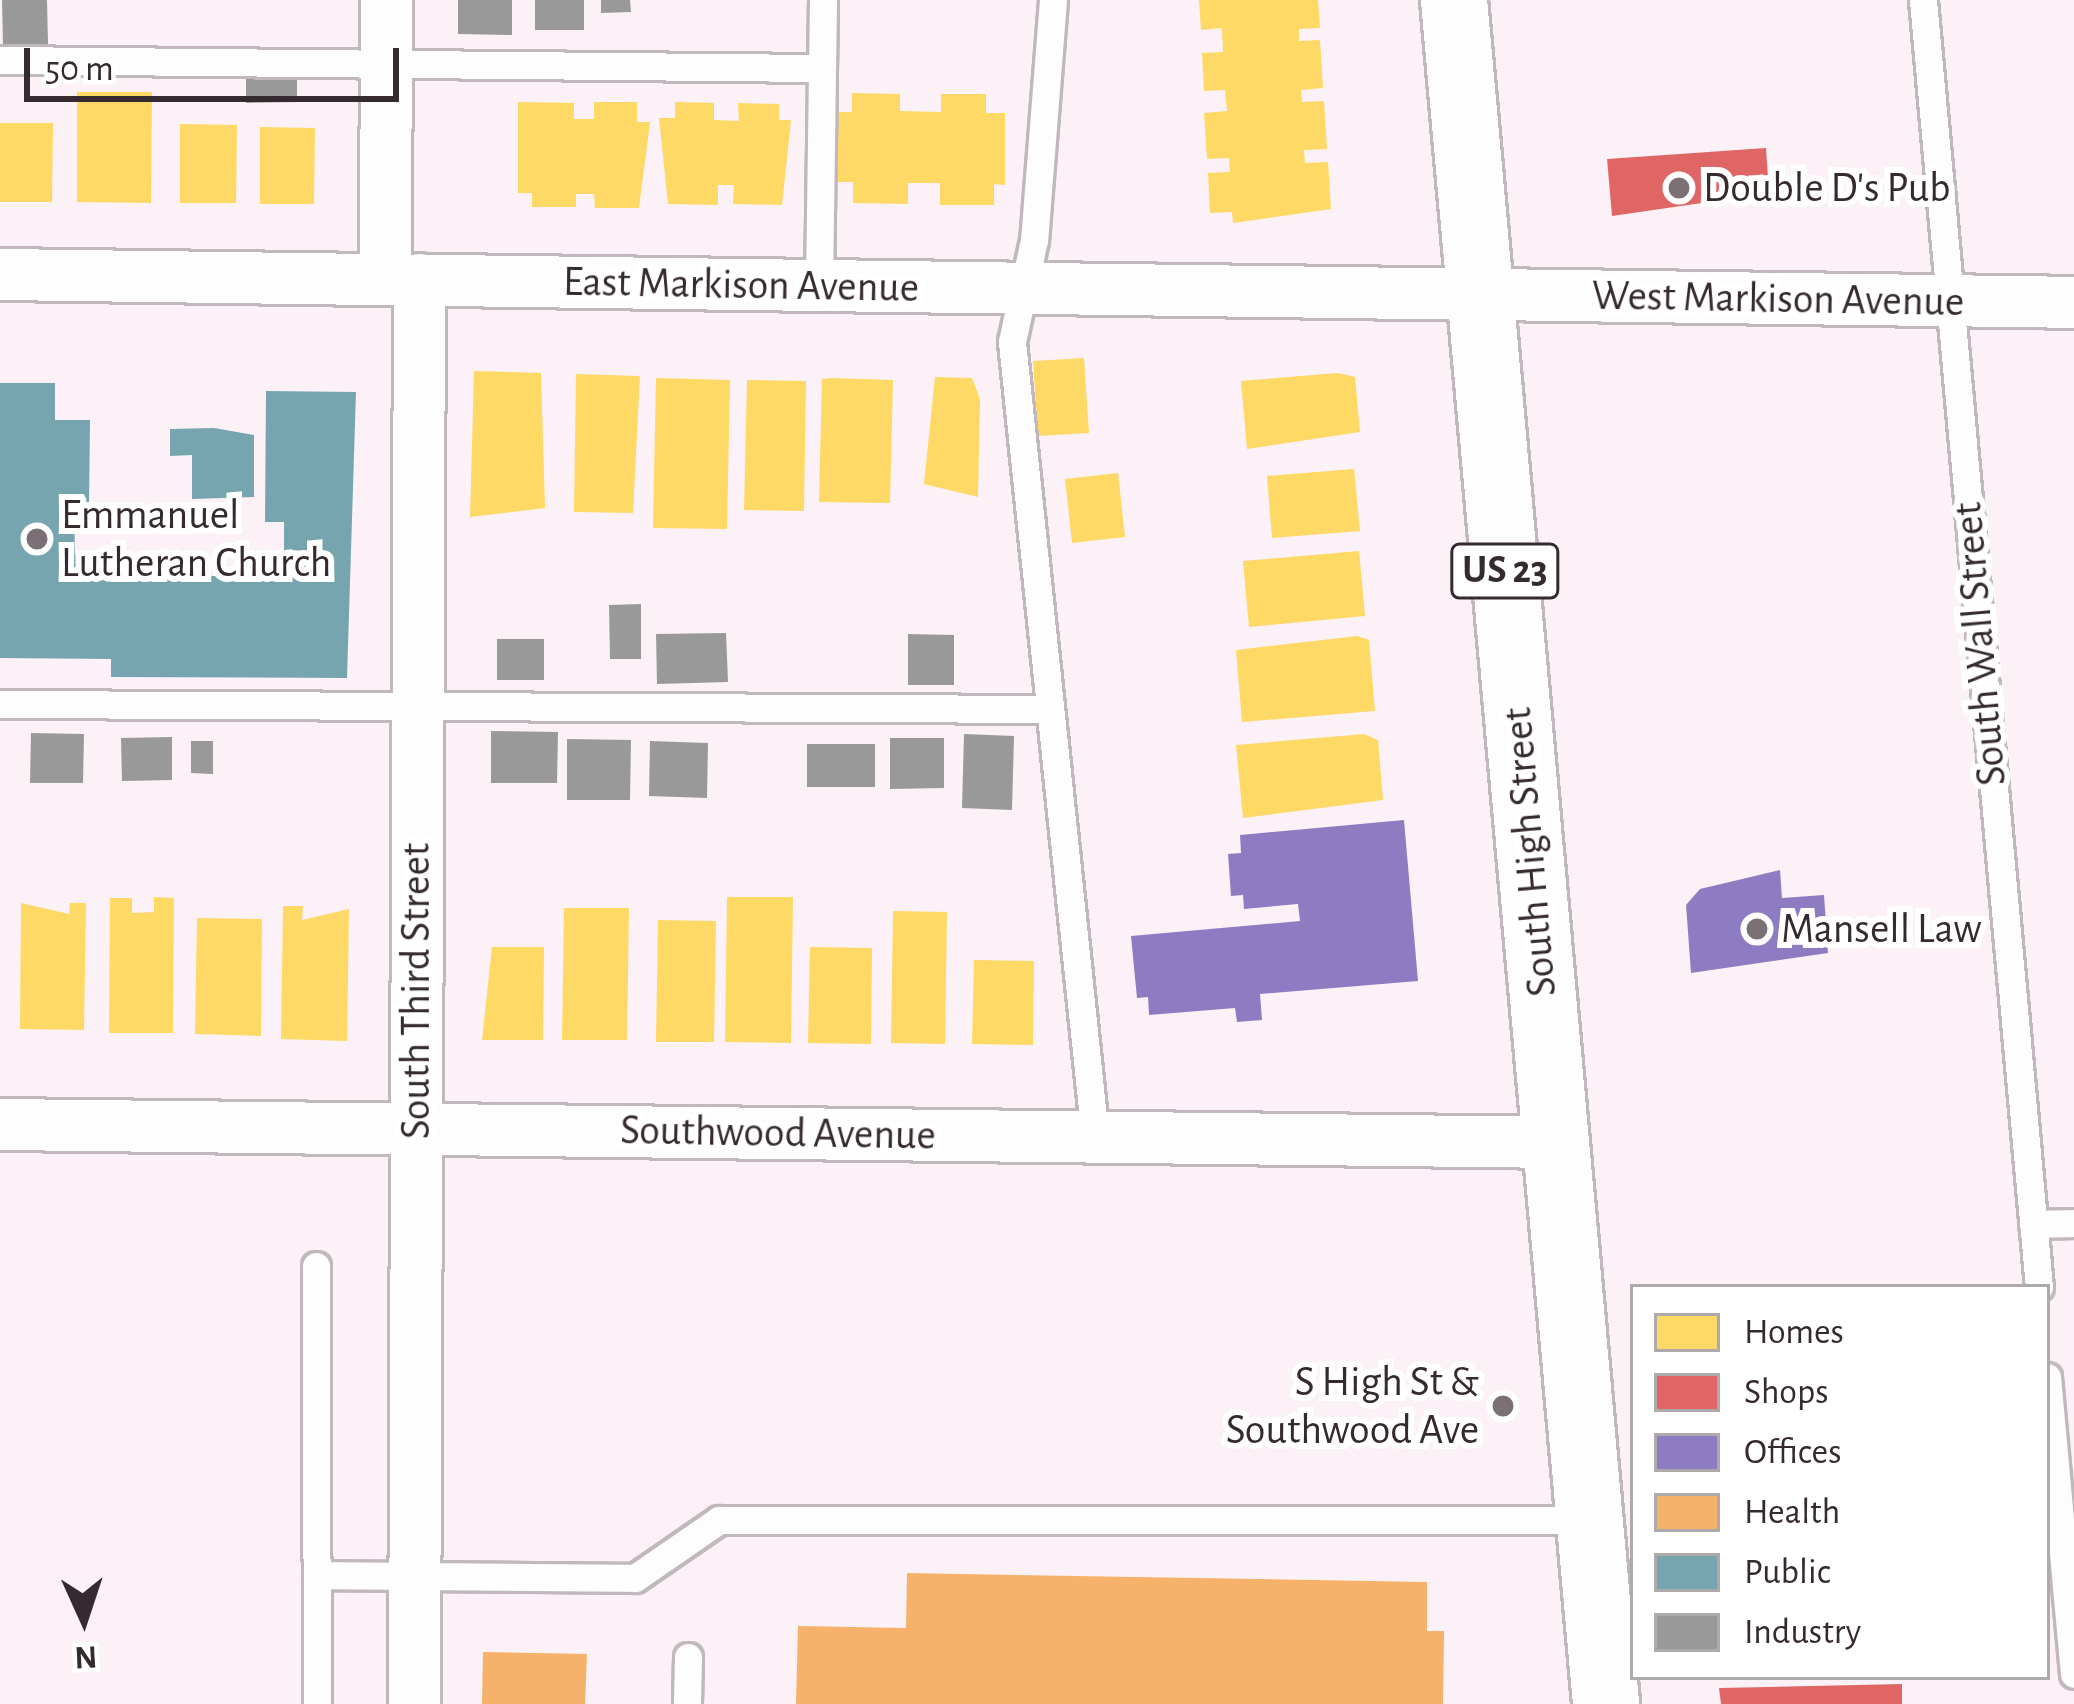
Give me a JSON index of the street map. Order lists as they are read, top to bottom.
{
  "streets": {
    "main road": ["US 23", "South High Street"],
    "street": [
      "East Markison Avenue",
      "West Markison Avenue",
      "South Third Street",
      "Southwood Avenue"
    ],
    "lane": ["South Wall Street"]
  },
  "crossings": [
    ["East Markison Avenue", "West Markison Avenue"],
    ["East Markison Avenue", "South High Street"],
    ["East Markison Avenue", "South Third Street"],
    ["West Markison Avenue", "South Wall Street"],
    ["West Markison Avenue", "South High Street"],
    ["South High Street", "Southwood Avenue"],
    ["South Third Street", "Southwood Avenue"]
  ],
  "places": [
    "Double D's Pub",
    "Emmanuel Lutheran Church",
    "Mansell Law",
    "S High St & Southwood Ave"
  ],
  "legend": [
    "Homes",
    "Shops",
    "Offices",
    "Health",
    "Public",
    "Industry"
  ],
  "scale_bar": "50 m",
  "north": "bottom"
}
